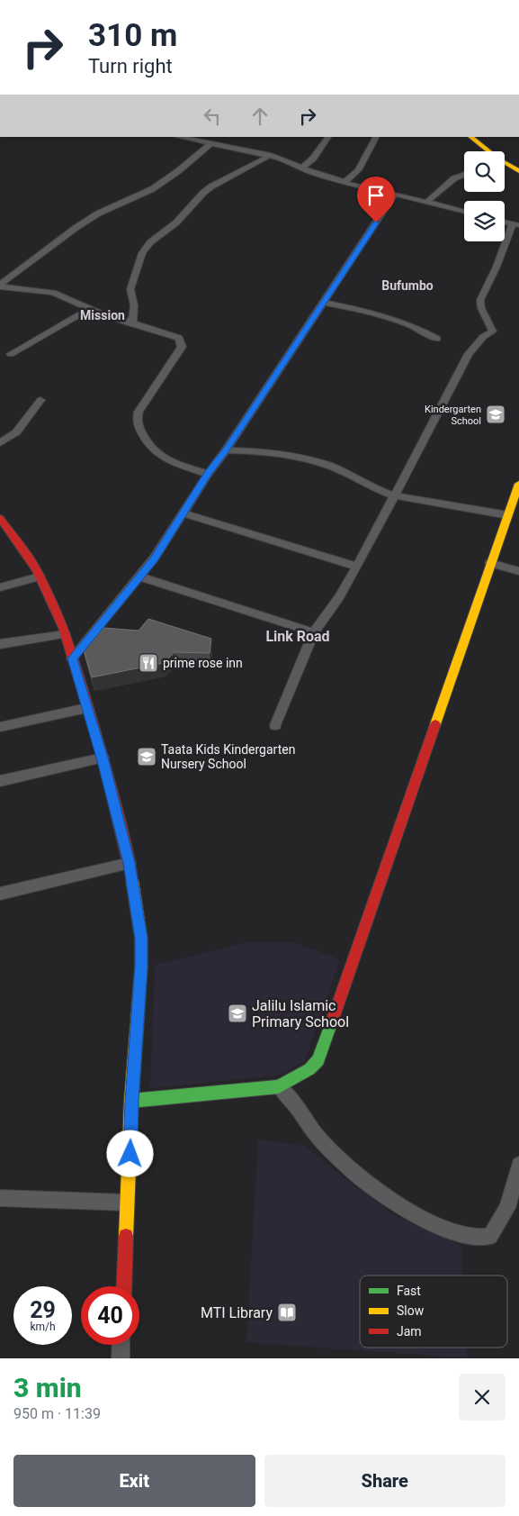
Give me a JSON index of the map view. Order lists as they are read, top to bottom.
{
  "districts": ["Bufumbo", "Mission", "Link Road"],
  "places": {
    "school or university": ["Kindergarten School", "Taata Kids Kindergarten Nursery School", "Jalilu Islamic Primary School"],
    "restaurant": ["prime rose inn"],
    "library": ["MTI Library"]
  },
  "legend": ["Fast", "Slow", "Jam"],
  "page": {
    "turn": ["310 m", "Turn right"],
    "speed": "29 km/h",
    "limit": "40",
    "heading": ["3 min", "950 m · 11:39"],
    "buttons": ["Exit", "Share"]
  }
}
